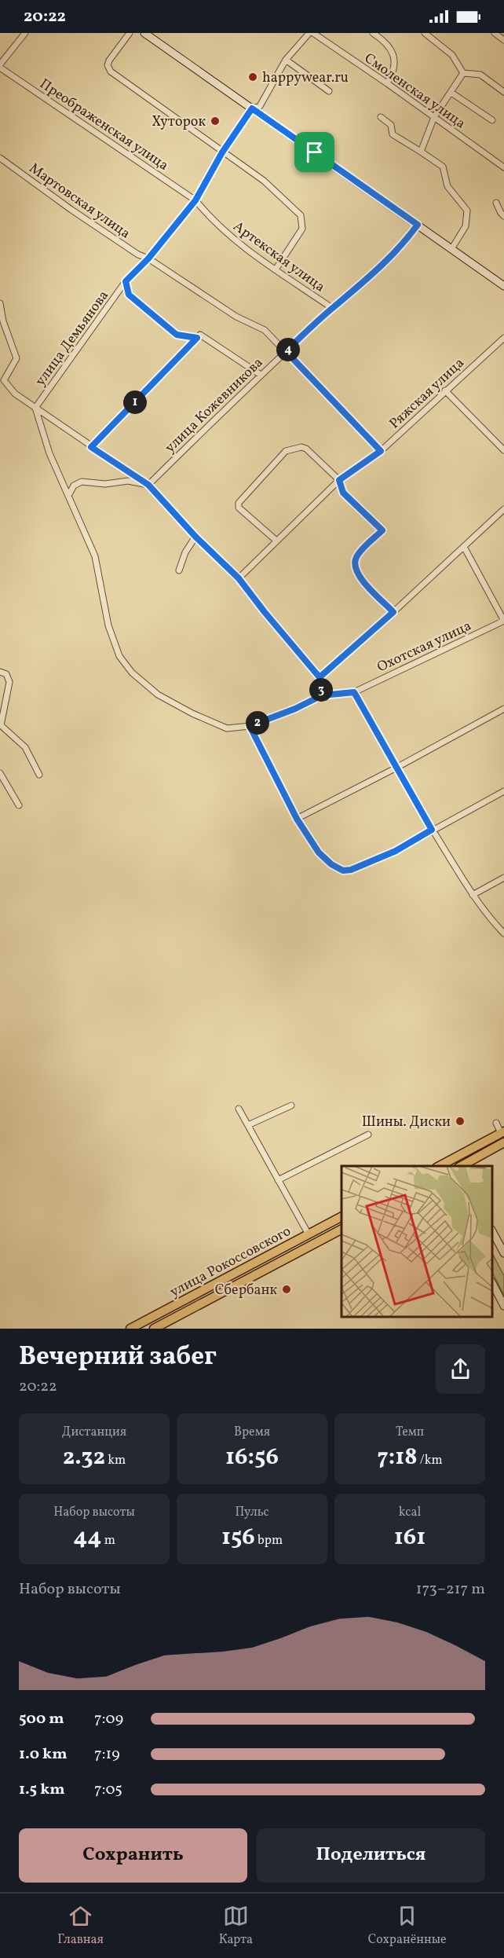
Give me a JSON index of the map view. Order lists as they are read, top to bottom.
{
  "streets": {
    "highway": ["улица Рокоссовского"],
    "street": [
      "Смоленская улица",
      "Преображенская улица",
      "Мартовская улица",
      "Артекская улица",
      "улица Демьянова",
      "Ряжская улица",
      "улица Кожевникова",
      "Охотская улица"
    ]
  },
  "crossings": [
    ["Смоленская улица", "улица Демьянова"],
    ["Преображенская улица", "Артекская улица"],
    ["Преображенская улица", "улица Демьянова"],
    ["Мартовская улица", "улица Демьянова"],
    ["Мартовская улица", "Ряжская улица"],
    ["Мартовская улица", "улица Кожевникова"],
    ["Артекская улица", "улица Демьянова"],
    ["Артекская улица", "улица Кожевникова"]
  ],
  "places": [
    "happywear.ru",
    "Хуторок",
    "Шины. Диски",
    "Сбербанк"
  ],
  "page": {
    "status": "20:22",
    "pins": [
      "4",
      "1",
      "3",
      "2"
    ],
    "heading": ["Вечерний забег", "20:22"],
    "stats": [
      ["Дистанция", "2.32 km"],
      ["Время", "16:56"],
      ["Темп", "7:18 /km"],
      ["Набор высоты", "44 m"],
      ["Пульс", "156 bpm"],
      ["kcal", "161"]
    ],
    "chart": ["Набор высоты", "173–217 m"],
    "list": [
      {
        "name": "500 m",
        "note": "7:09"
      },
      {
        "name": "1.0 km",
        "note": "7:19"
      },
      {
        "name": "1.5 km",
        "note": "7:05"
      }
    ],
    "buttons": ["Сохранить", "Поделиться"],
    "tabs": ["Главная", "Карта", "Сохранённые"]
  }
}
